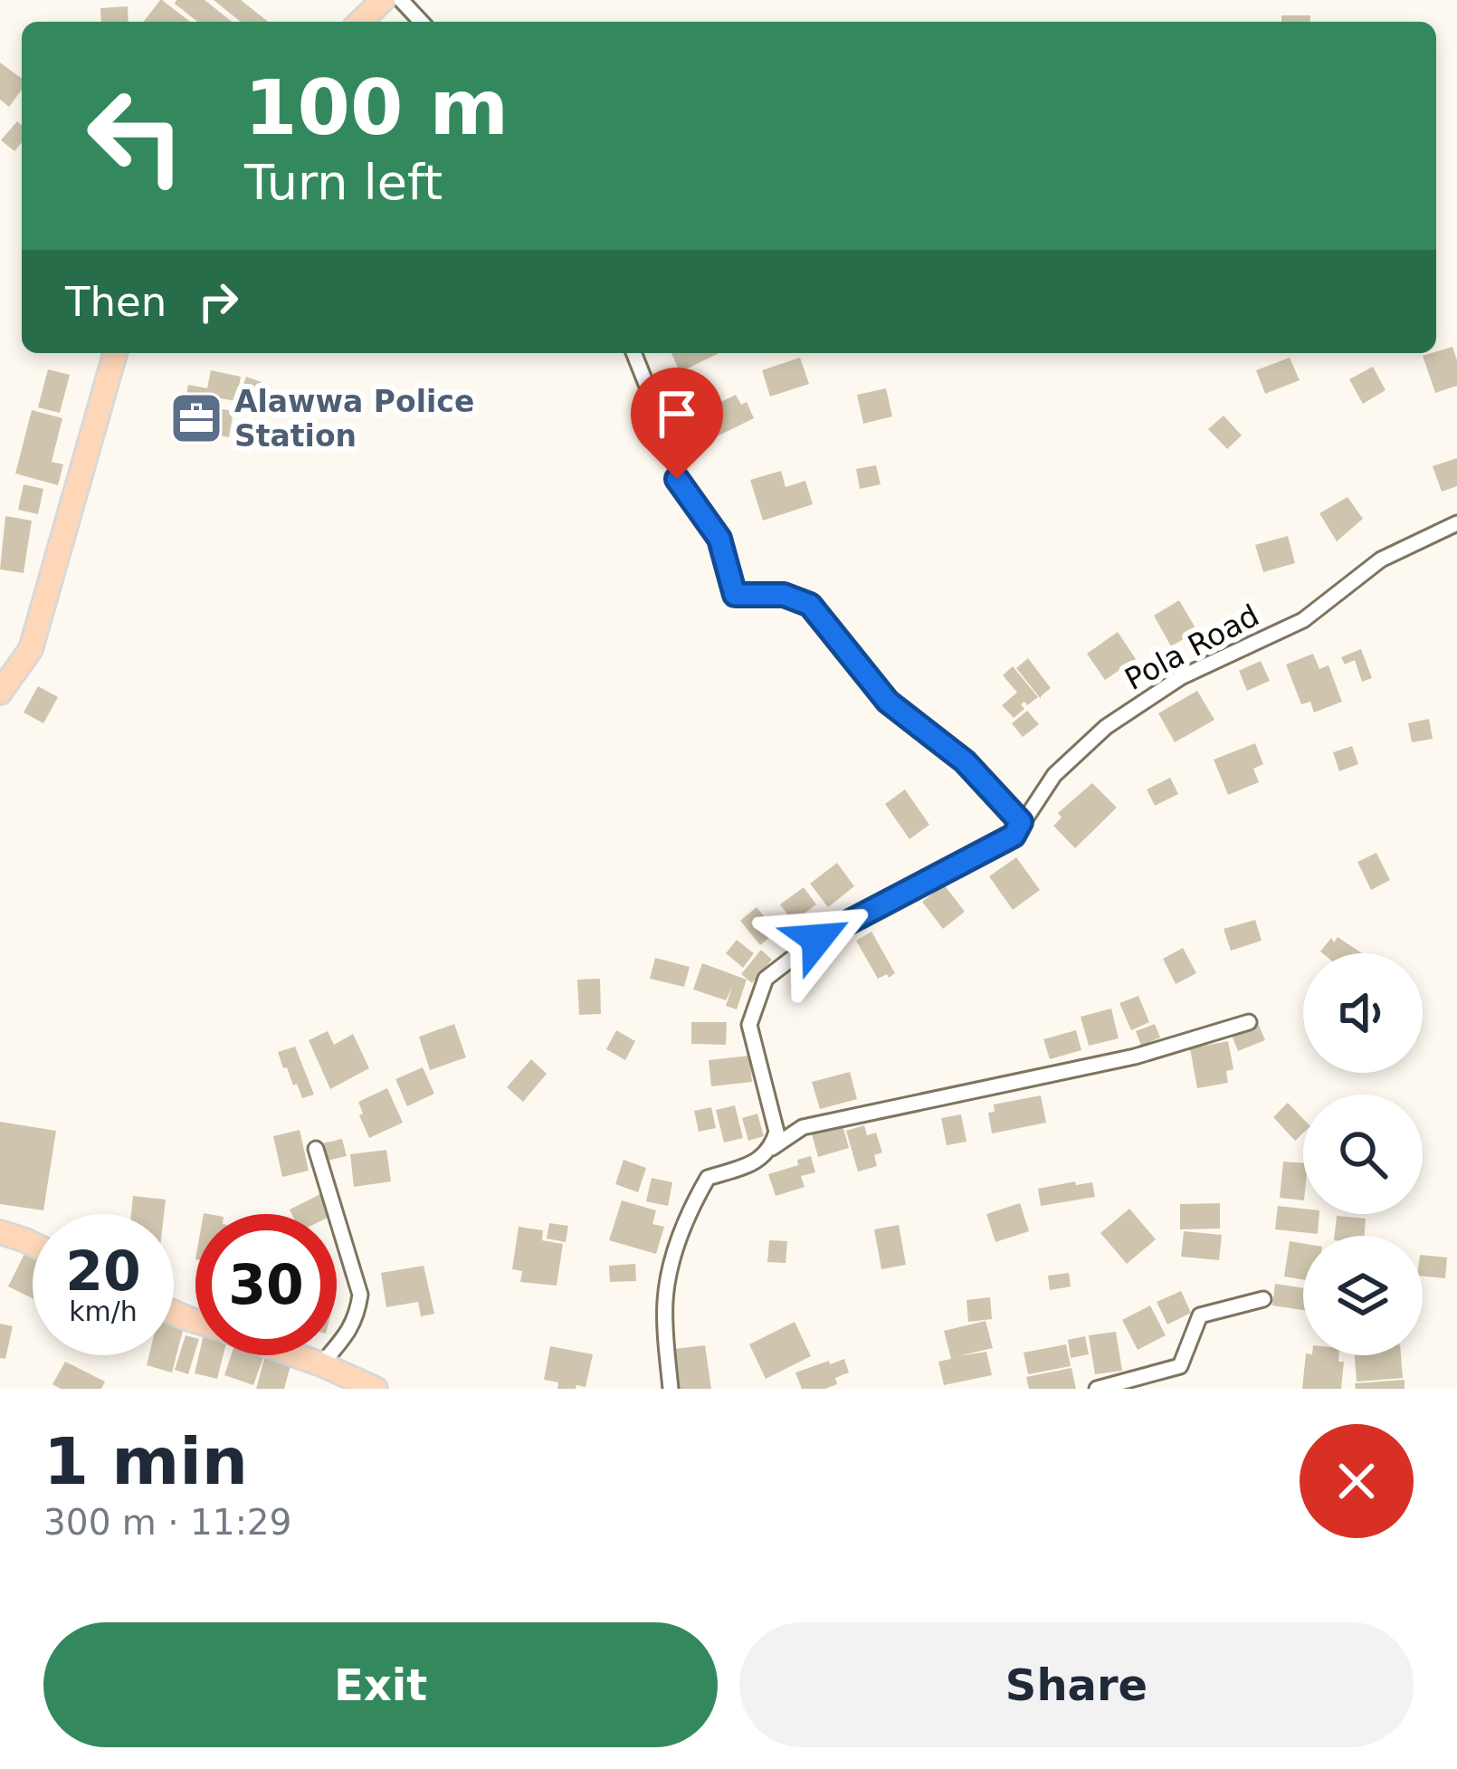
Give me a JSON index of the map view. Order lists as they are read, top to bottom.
{
  "streets": {
    "street": ["Pola Road"]
  },
  "places": {
    "office": ["Alawwa Police Station"]
  },
  "page": {
    "turn": ["100 m", "Turn left"],
    "then": "Then",
    "speed": "20 km/h",
    "limit": "30",
    "heading": ["1 min", "300 m · 11:29"],
    "buttons": ["Exit", "Share"]
  }
}
